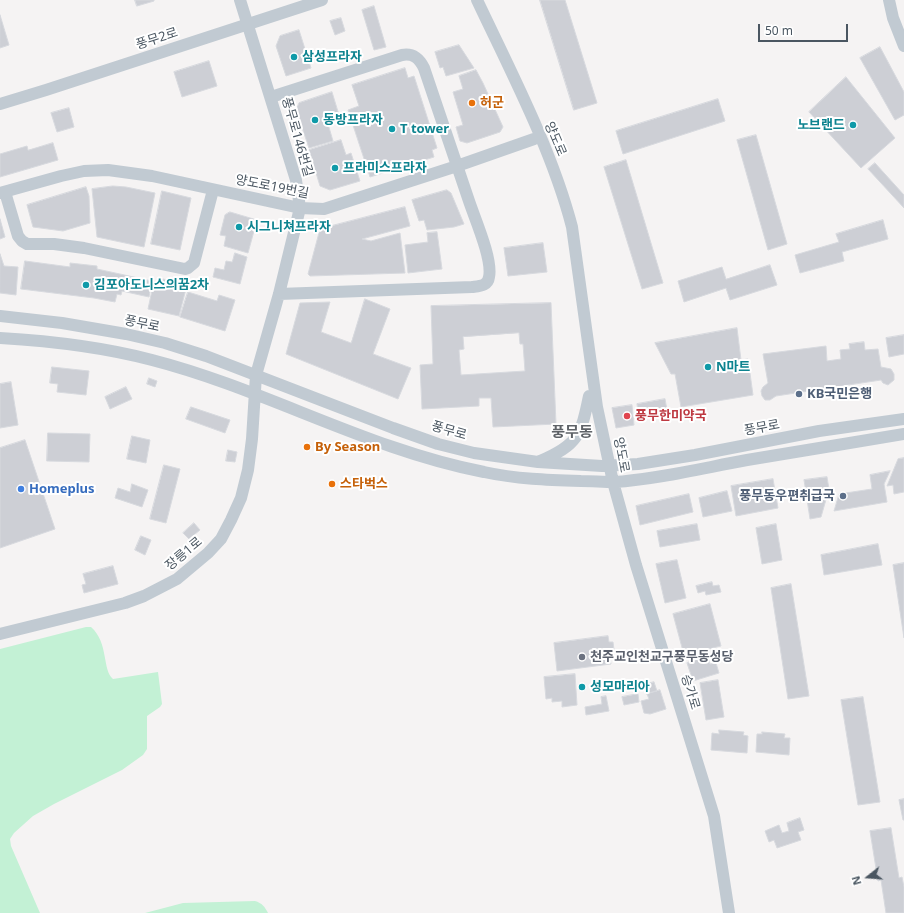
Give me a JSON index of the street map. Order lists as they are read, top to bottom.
{
  "streets": {
    "street": [
      "풍무2로",
      "풍무로146번길",
      "양도로",
      "양도로19번길",
      "풍무로",
      "장릉1로",
      "승가로"
    ]
  },
  "crossings": [
    ["풍무2로", "풍무로146번길"],
    ["풍무로146번길", "양도로19번길"],
    ["풍무로146번길", "풍무로"],
    ["풍무로146번길", "장릉1로"],
    ["양도로", "양도로19번길"],
    ["양도로", "풍무로"],
    ["양도로", "승가로"],
    ["풍무로", "장릉1로"]
  ],
  "districts": ["풍무동"],
  "places": [
    "삼성프라자",
    "허군",
    "동방프라자",
    "노브랜드",
    "T tower",
    "프라미스프라자",
    "시그니쳐프라자",
    "김포아도니스의꿈2차",
    "N마트",
    "KB국민은행",
    "풍무한미약국",
    "By Season",
    "스타벅스",
    "Homeplus",
    "풍무동우편취급국",
    "천주교인천교구풍무동성당",
    "성모마리아"
  ],
  "scale_bar": "50 m",
  "north": "left"
}
